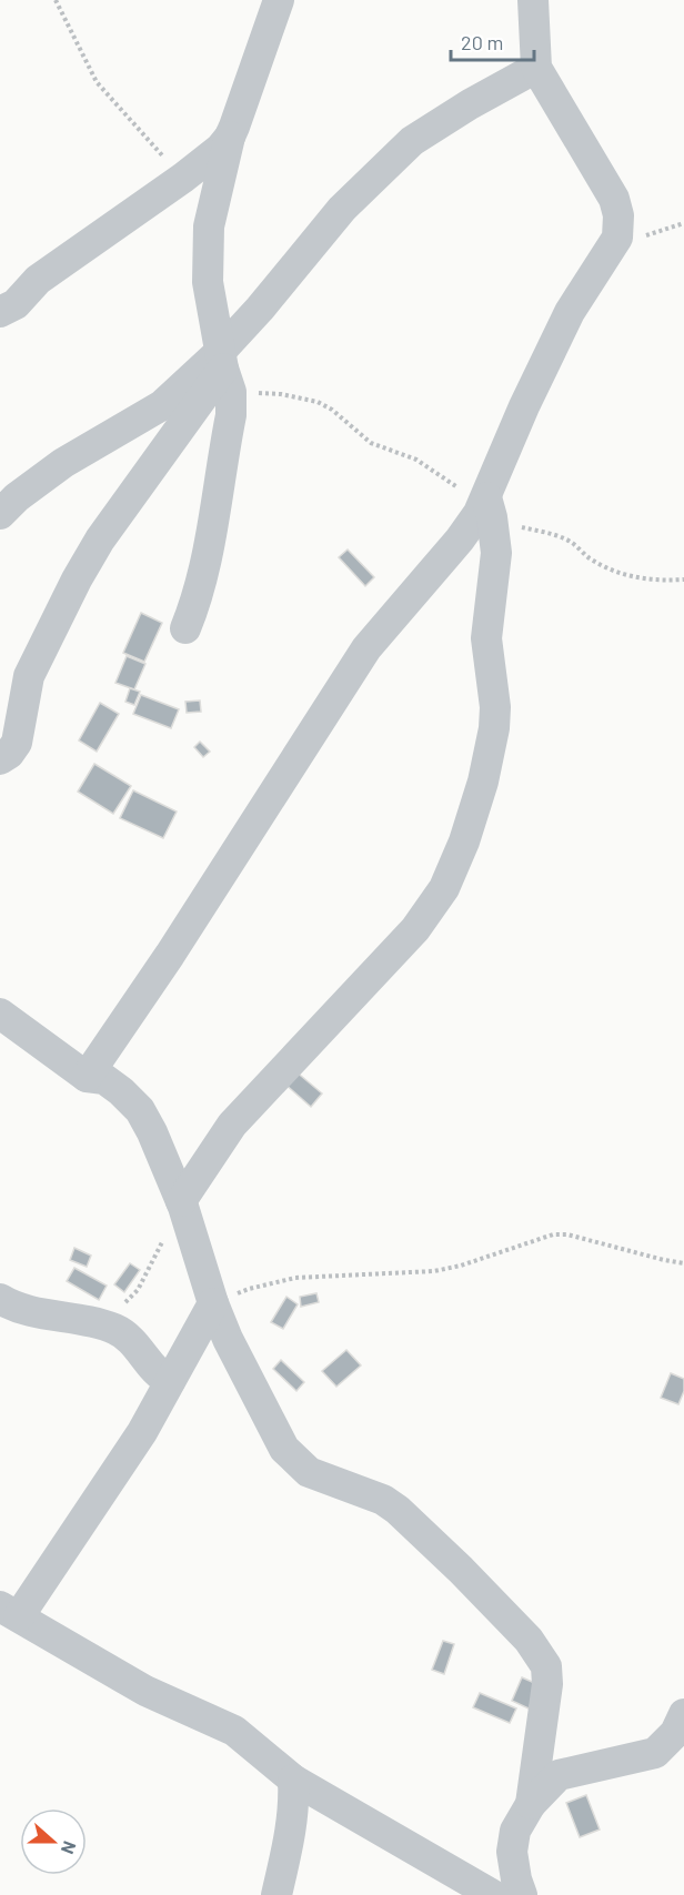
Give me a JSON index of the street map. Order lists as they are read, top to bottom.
{
  "scale_bar": "20 m",
  "north": "right"
}
